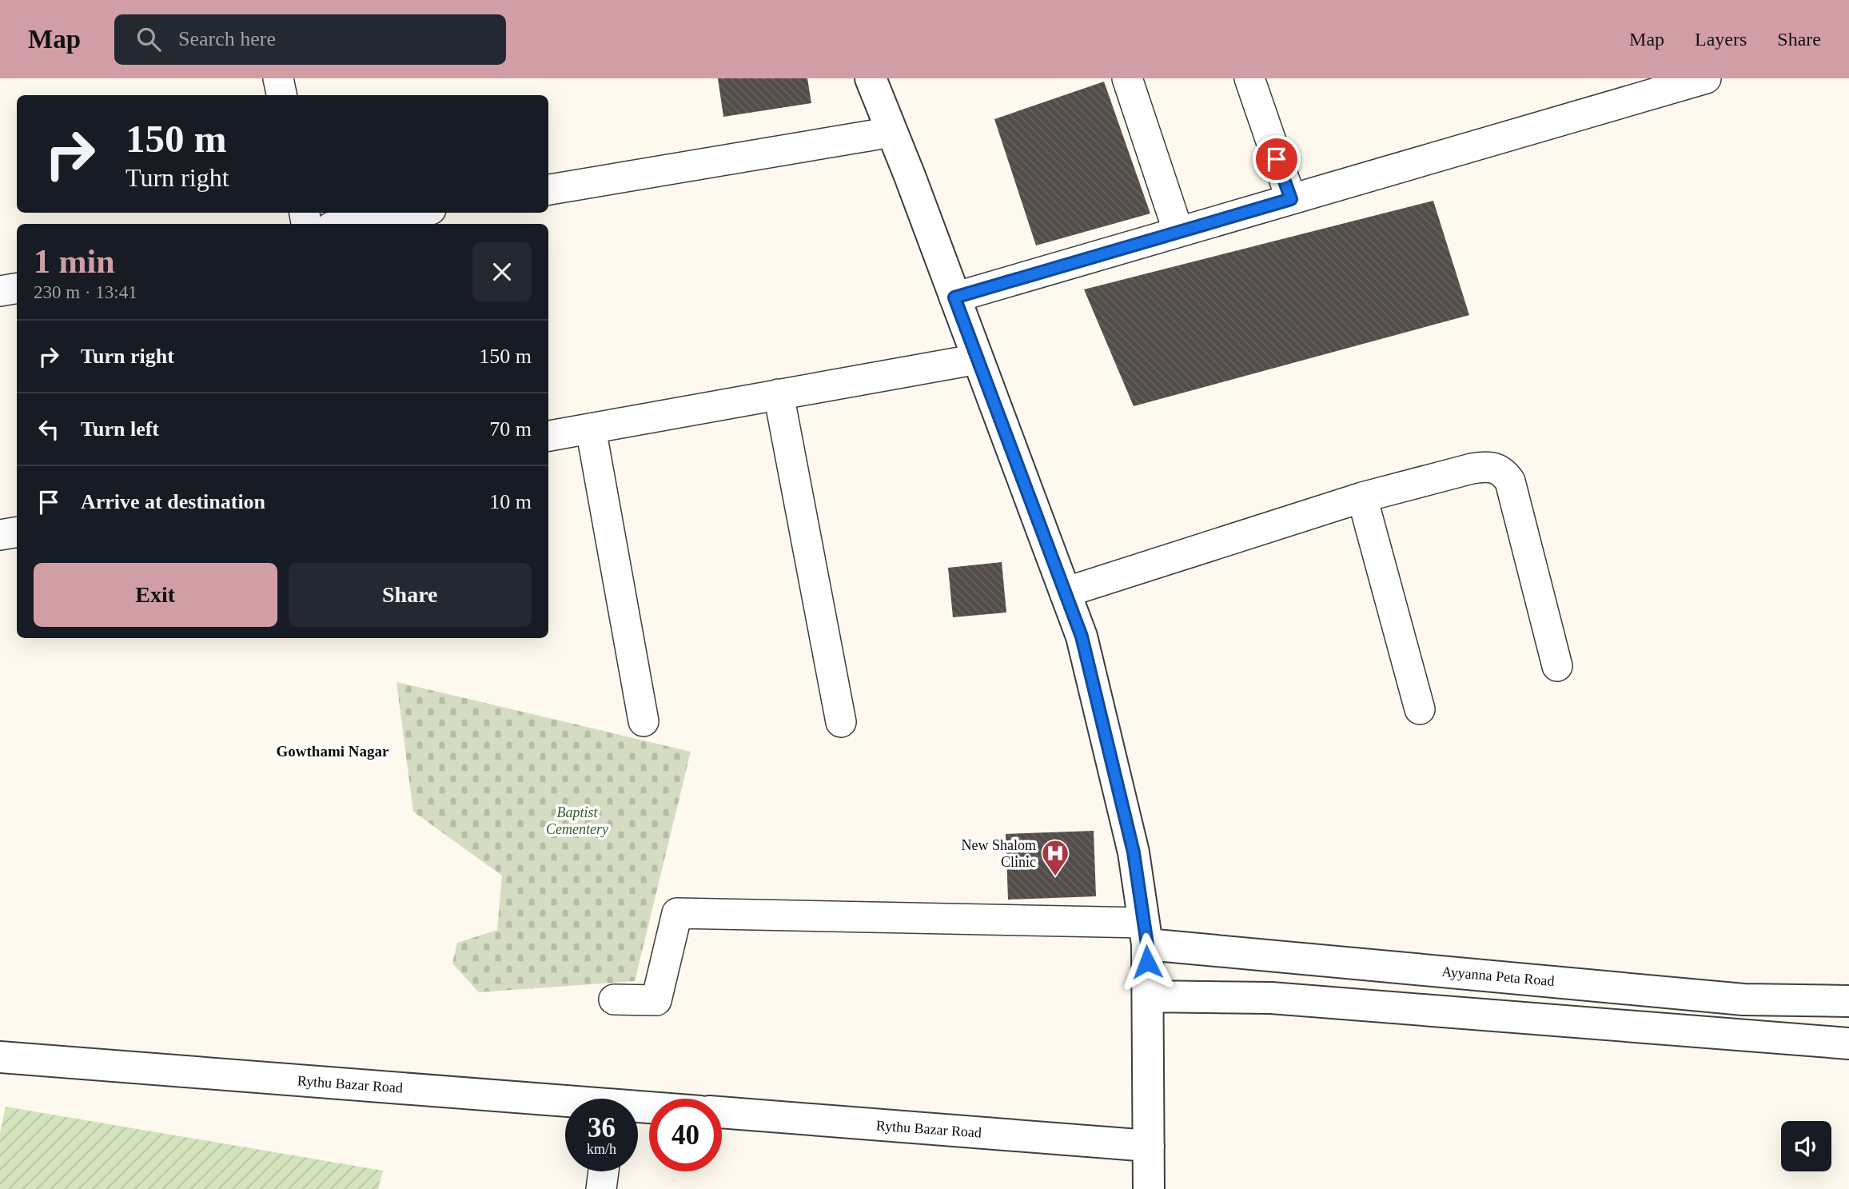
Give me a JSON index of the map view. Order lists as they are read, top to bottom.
{
  "streets": {
    "street": ["Ayyanna Peta Road", "Rythu Bazar Road"]
  },
  "districts": ["Gowthami Nagar"],
  "parks": ["Baptist Cementery"],
  "places": {
    "hospital": ["New Shalom Clinic"]
  },
  "page": {
    "header": "Map",
    "search": "Search here",
    "nav": ["Map", "Layers", "Share"],
    "turn": ["150 m", "Turn right"],
    "heading": ["1 min", "230 m · 13:41"],
    "list": [
      {
        "name": "Turn right",
        "value": "150 m"
      },
      {
        "name": "Turn left",
        "value": "70 m"
      },
      {
        "name": "Arrive at destination",
        "value": "10 m"
      }
    ],
    "buttons": ["Exit", "Share"],
    "speed": "36 km/h",
    "limit": "40"
  }
}
